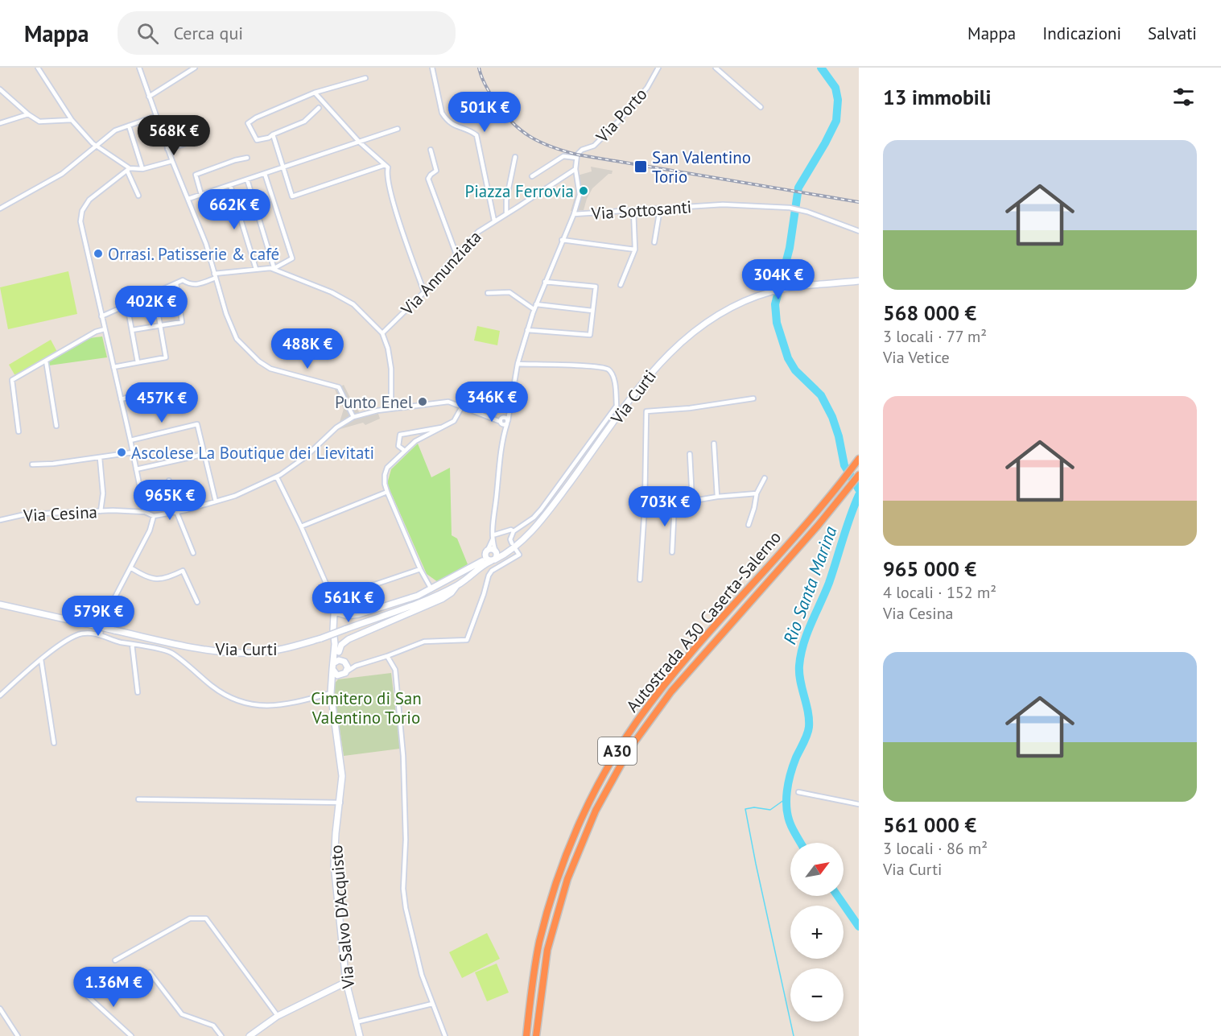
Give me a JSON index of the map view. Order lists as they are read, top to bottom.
{
  "streets": {
    "highway": ["Autostrada A30 Caserta-Salerno", "A30"],
    "main road": ["Via Curti", "Via Salvo D'Acquisto"],
    "street": [
      "Via Porto",
      "Via Sottosanti",
      "Via Annunziata",
      "Via Cesina"
    ]
  },
  "crossings": [
    ["Via Sottosanti", "Via Curti"]
  ],
  "water": ["Rio Santa Marina"],
  "parks": ["Cimitero di San Valentino Torio"],
  "places": {
    "transit": ["San Valentino Torio"],
    "other": [
      "Piazza Ferrovia",
      "Orrasi. Patisserie & café",
      "Punto Enel",
      "Ascolese La Boutique dei Lievitati"
    ]
  },
  "north": "top right",
  "page": {
    "header": "Mappa",
    "search": "Cerca qui",
    "nav": ["Mappa", "Indicazioni", "Salvati"],
    "heading": "13 immobili",
    "price": [
      "501K €",
      "568K €",
      "662K €",
      "304K €",
      "402K €",
      "488K €",
      "346K €",
      "457K €",
      "965K €",
      "703K €",
      "561K €",
      "579K €",
      "1.36M €"
    ],
    "list": [
      {
        "name": "568 000 €",
        "note": "3 locali · 77 m² · Via Vetice"
      },
      {
        "name": "965 000 €",
        "note": "4 locali · 152 m² · Via Cesina"
      },
      {
        "name": "561 000 €",
        "note": "3 locali · 86 m² · Via Curti"
      }
    ],
    "map_buttons": ["+", "−"]
  }
}
